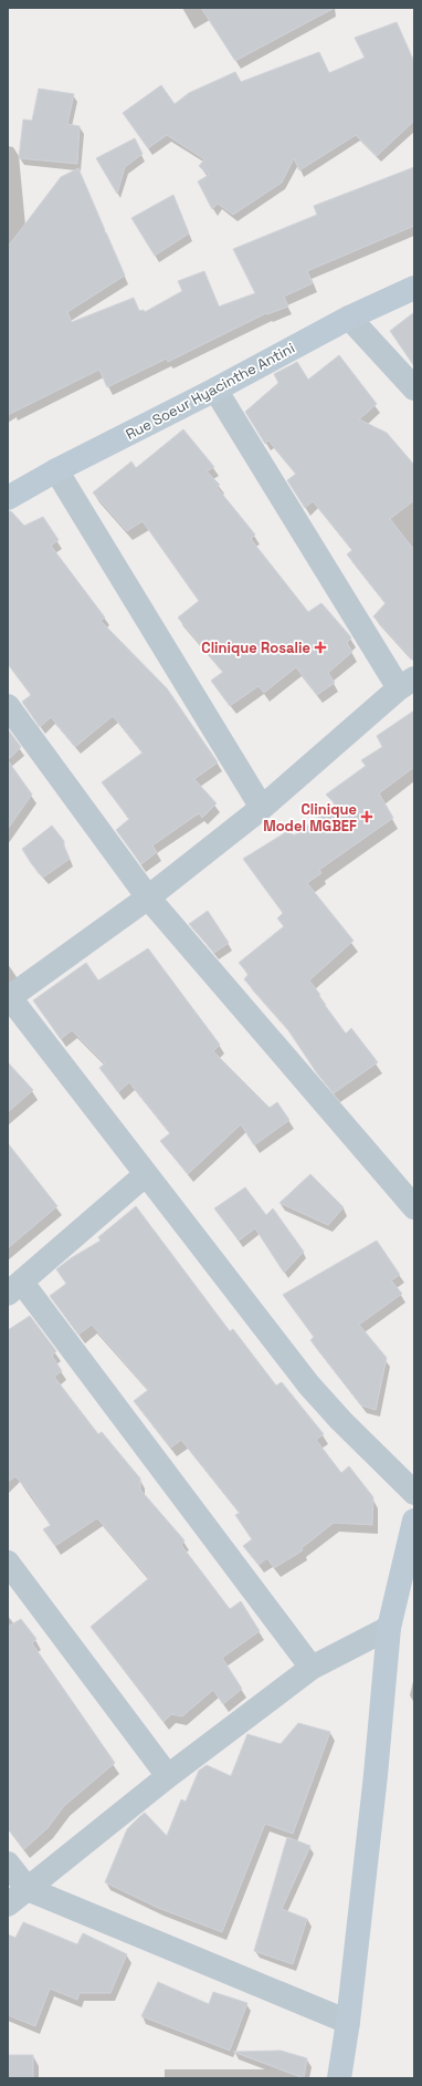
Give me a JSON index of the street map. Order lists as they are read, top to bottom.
{
  "streets": {
    "street": ["Rue Soeur Hyacinthe Antini"]
  },
  "places": {
    "health": ["Clinique Rosalie", "Clinique Model MGBEF"]
  }
}
